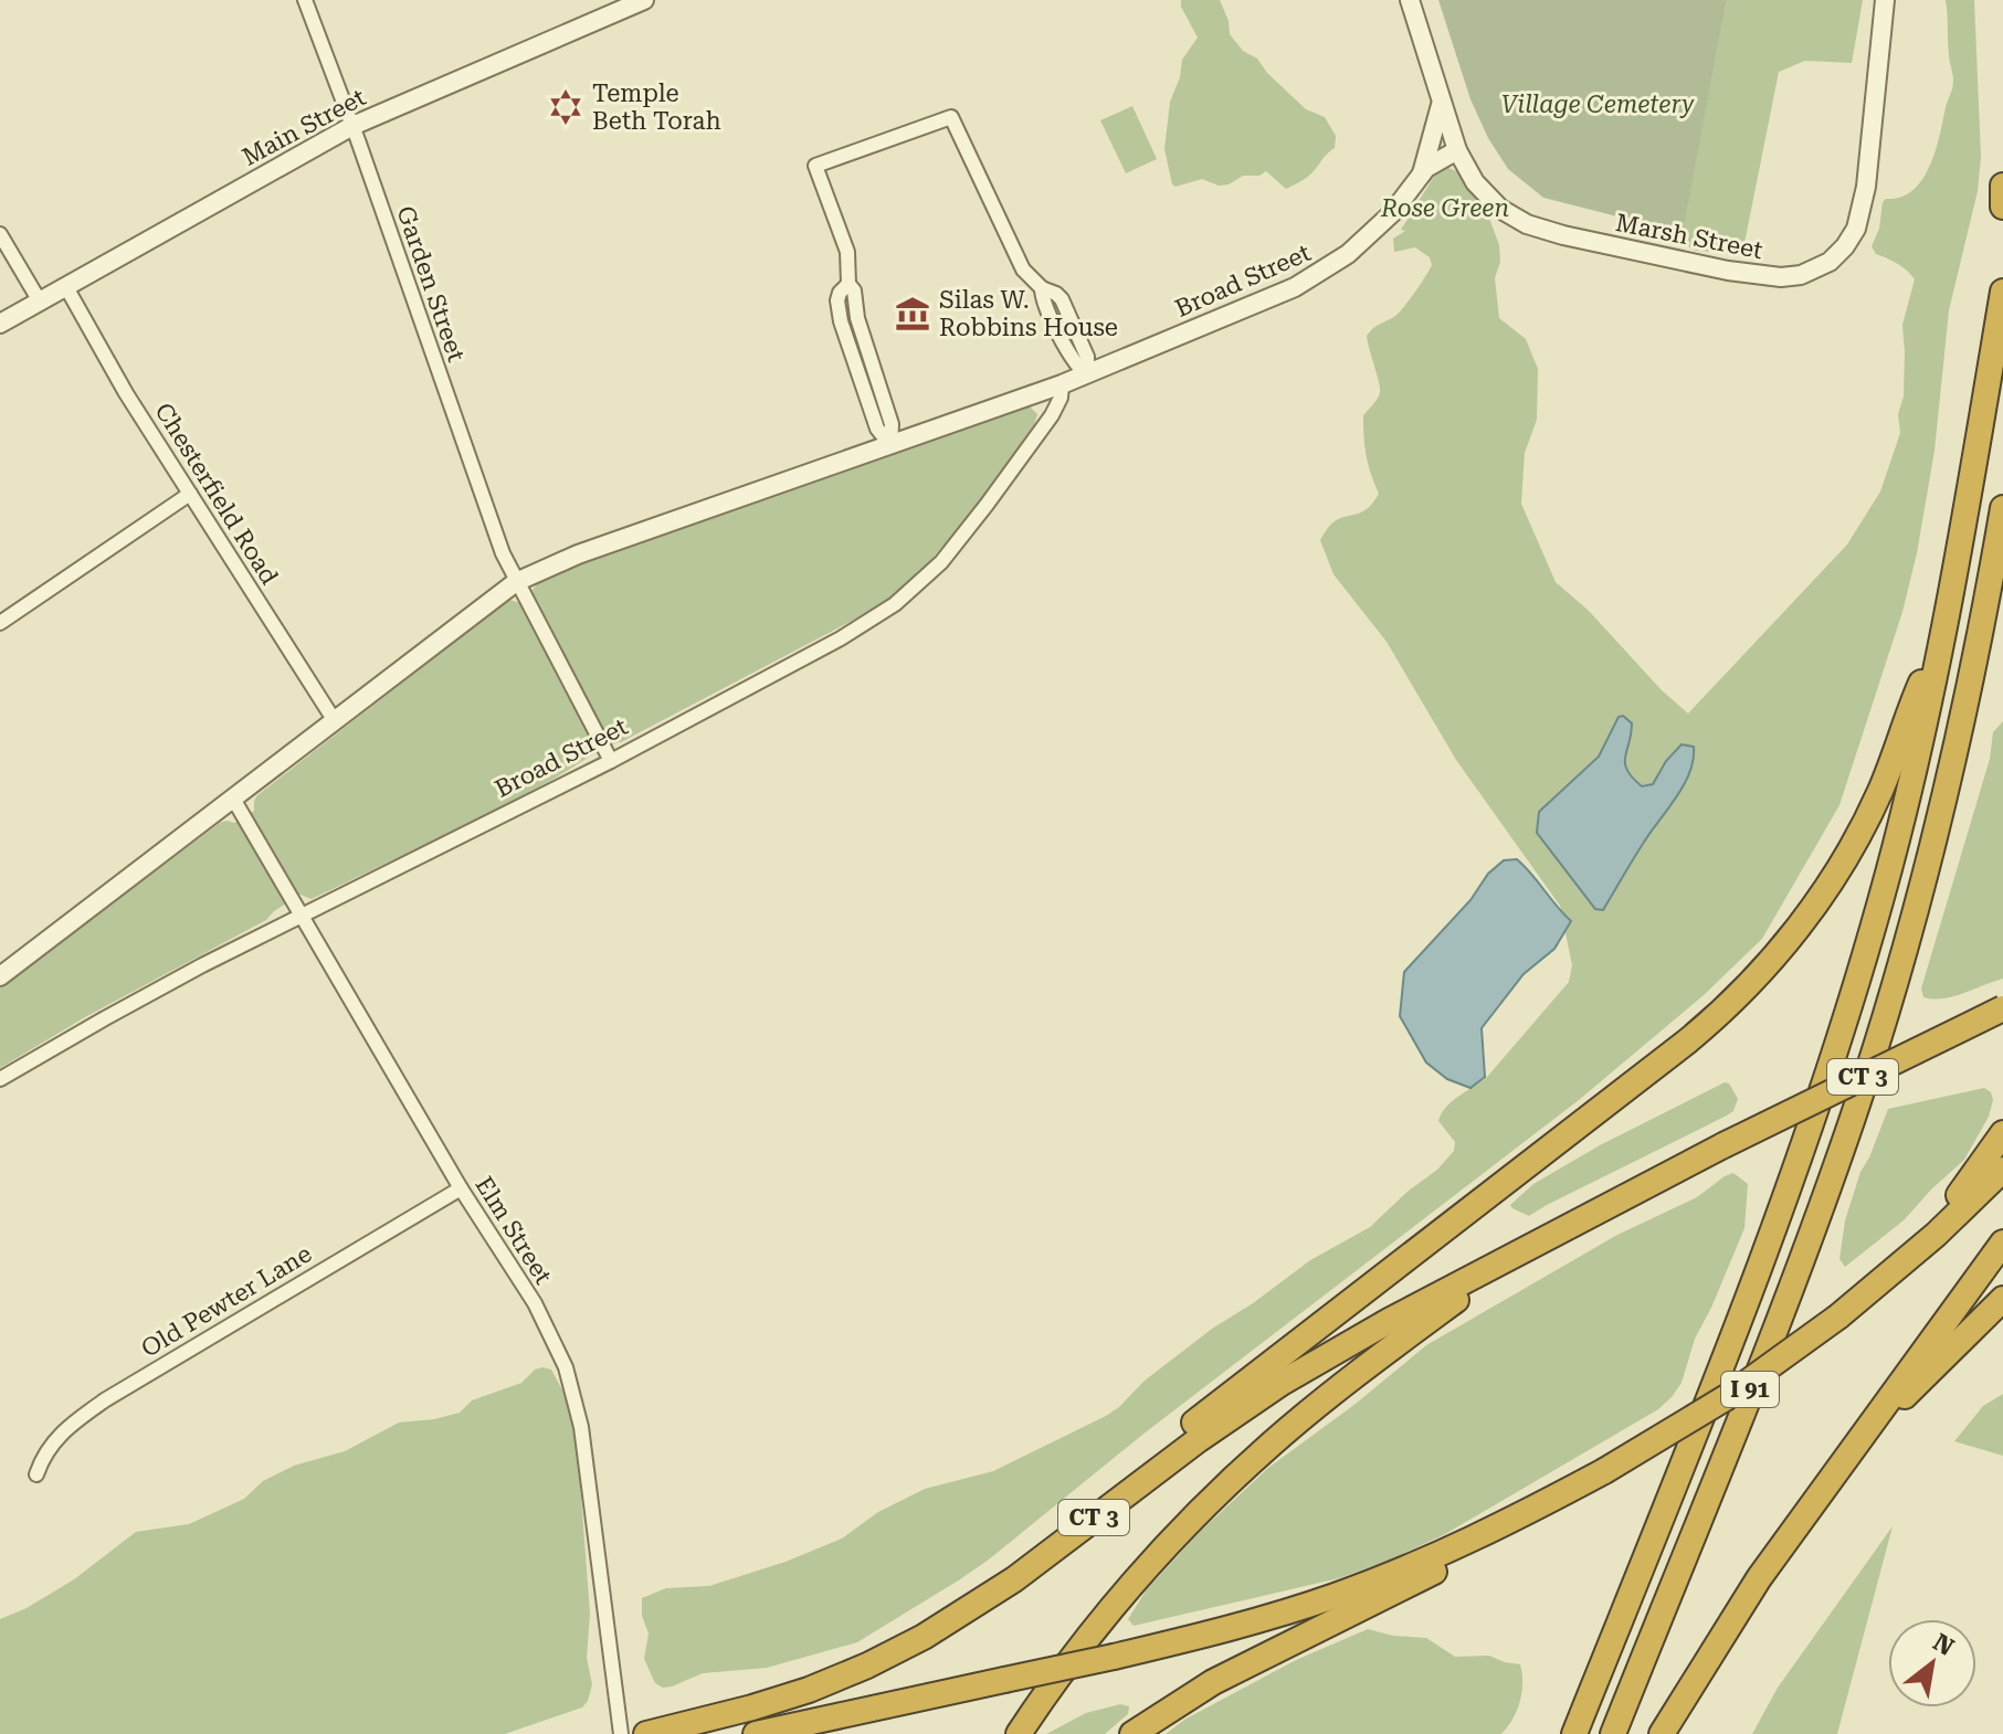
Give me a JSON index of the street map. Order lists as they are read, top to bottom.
{
  "streets": {
    "highway": ["CT 3", "I 91"],
    "street": [
      "Main Street",
      "Marsh Street",
      "Broad Street",
      "Garden Street",
      "Chesterfield Road",
      "Elm Street",
      "Old Pewter Lane"
    ]
  },
  "crossings": [
    ["Main Street", "Garden Street"],
    ["Main Street", "Chesterfield Road"],
    ["Marsh Street", "Broad Street"],
    ["Broad Street", "Garden Street"],
    ["Broad Street", "Chesterfield Road"],
    ["Broad Street", "Elm Street"],
    ["Elm Street", "Old Pewter Lane"]
  ],
  "parks": ["Village Cemetery", "Rose Green"],
  "places": {
    "synagogue": ["Temple Beth Torah"],
    "museum": ["Silas W. Robbins House"]
  },
  "north": "top right"
}
